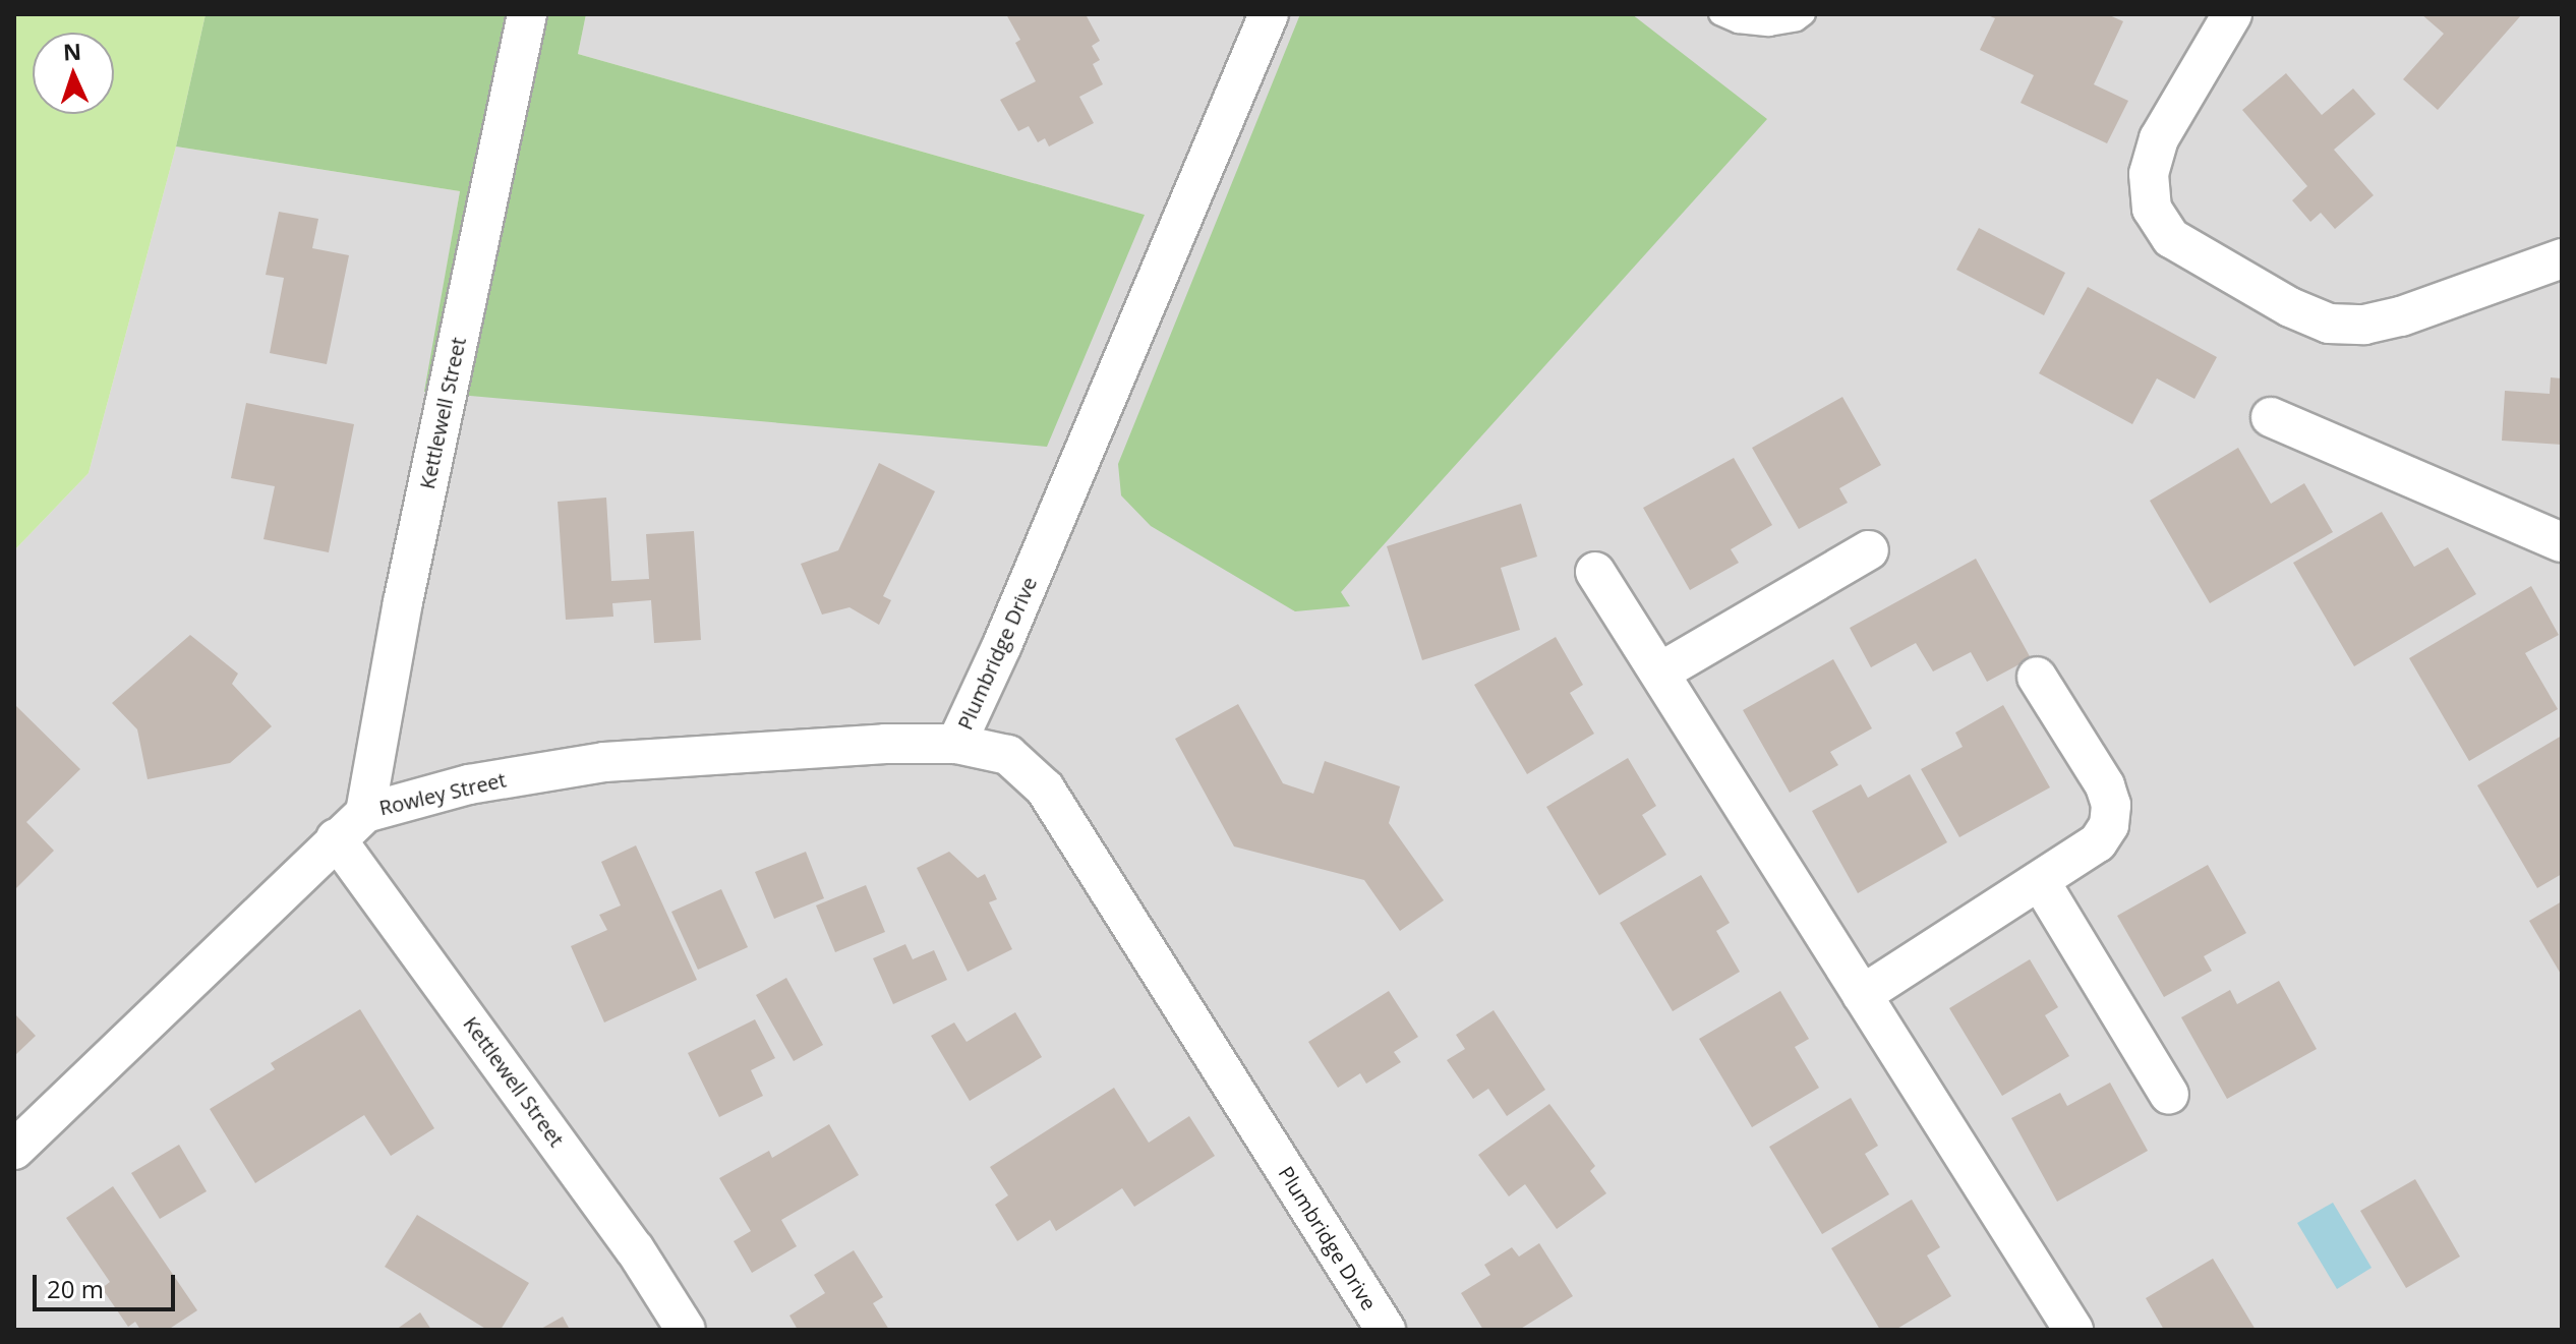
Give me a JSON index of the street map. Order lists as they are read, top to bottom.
{
  "streets": {
    "street": ["Kettlewell Street", "Plumbridge Drive", "Rowley Street"]
  },
  "crossings": [
    ["Kettlewell Street", "Rowley Street"],
    ["Plumbridge Drive", "Rowley Street"]
  ],
  "scale_bar": "20 m",
  "north": "top"
}
